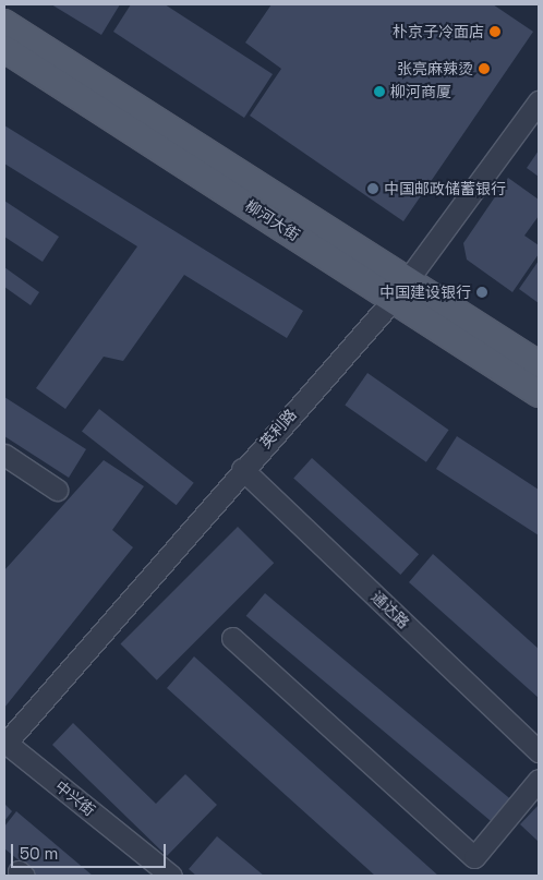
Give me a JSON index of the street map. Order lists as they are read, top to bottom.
{
  "streets": {
    "main road": ["柳河大街"],
    "street": ["英利路", "通达路", "中兴街"]
  },
  "crossings": [
    ["柳河大街", "英利路"],
    ["英利路", "通达路"],
    ["英利路", "中兴街"]
  ],
  "places": [
    "朴京子冷面店",
    "张亮麻辣烫",
    "柳河商厦",
    "中国邮政储蓄银行",
    "中国建设银行"
  ],
  "scale_bar": "50 m"
}
